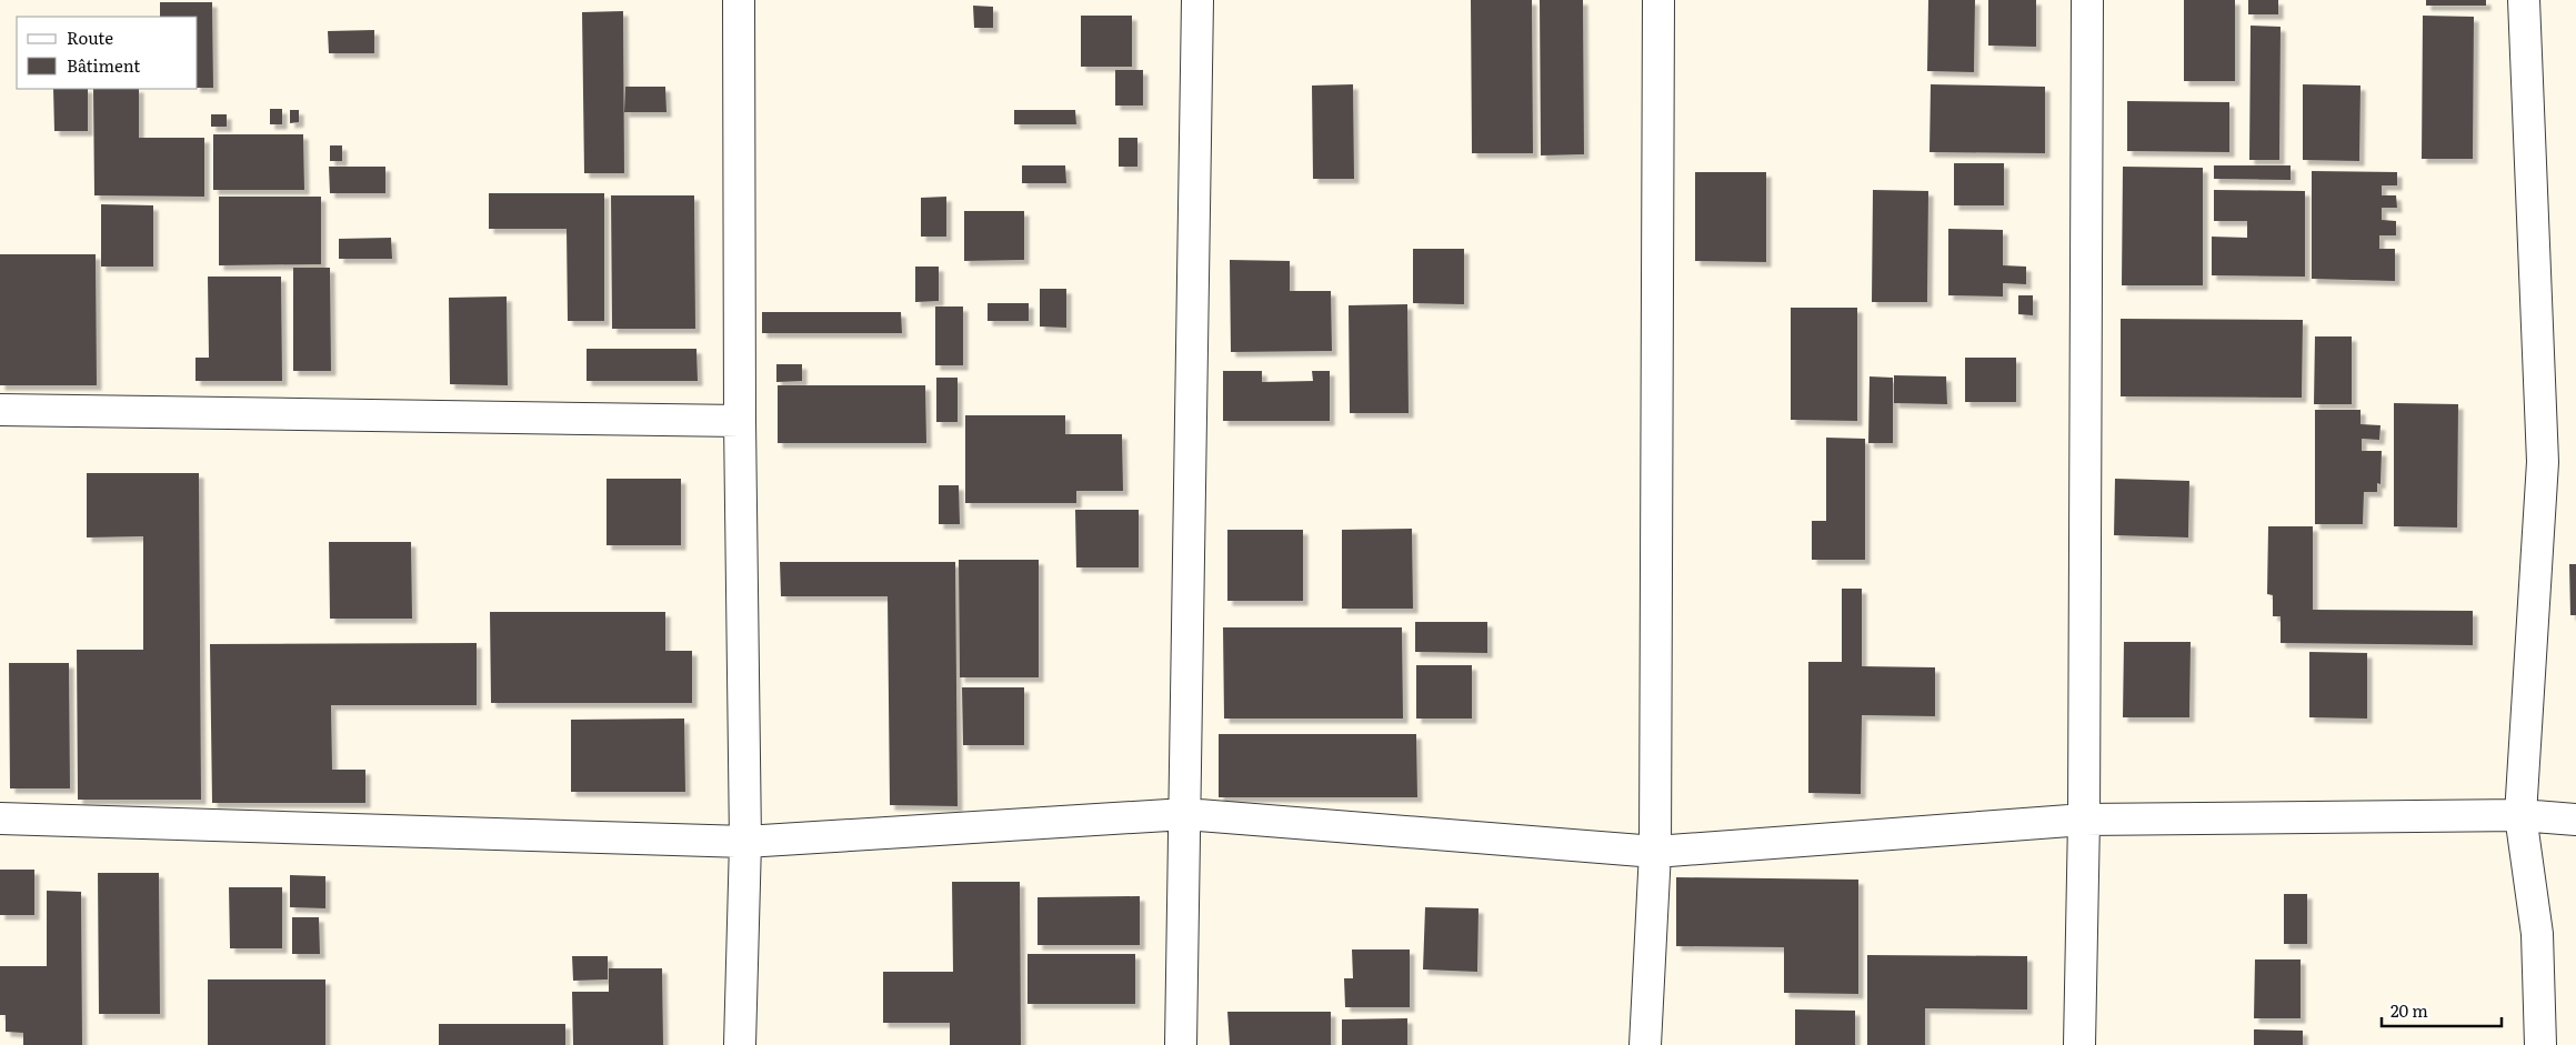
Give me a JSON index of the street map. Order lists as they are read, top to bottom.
{
  "legend": ["Route", "Bâtiment"],
  "scale_bar": "20 m"
}
